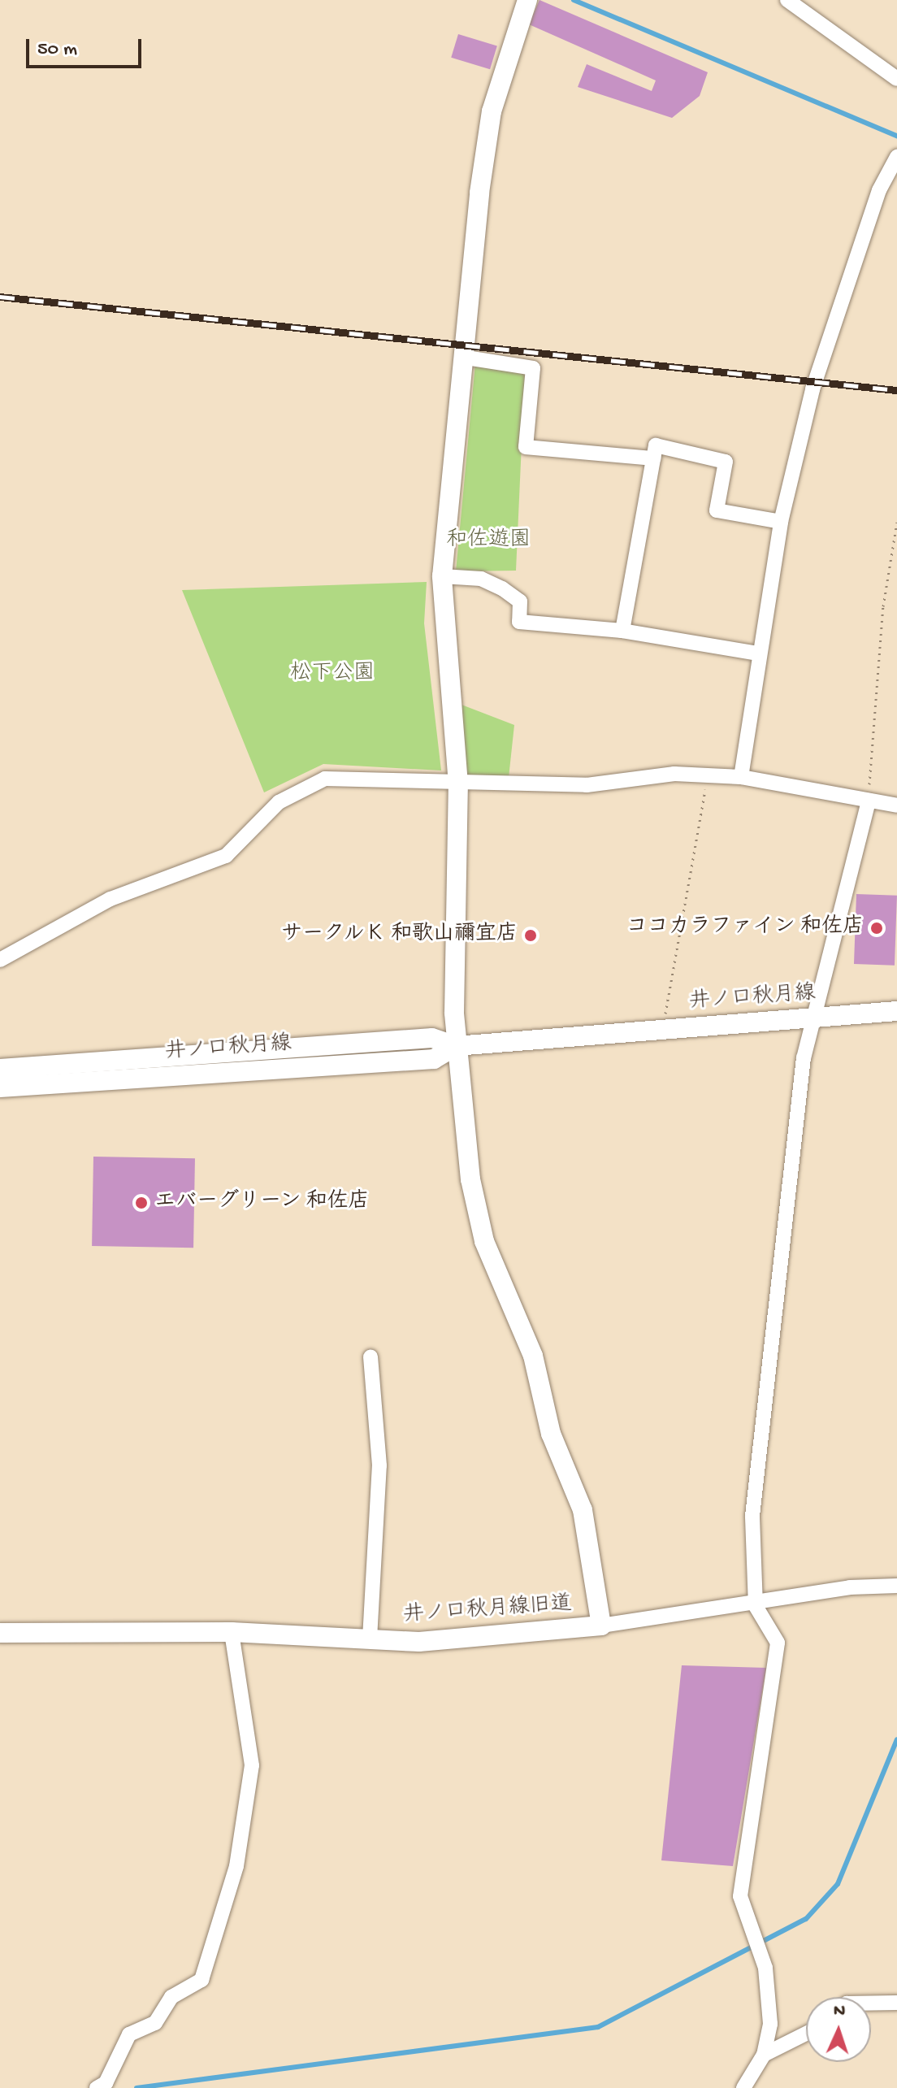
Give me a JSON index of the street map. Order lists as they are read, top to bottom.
{
  "streets": {
    "street": ["井ノ口秋月線", "井ノ口秋月線旧道"]
  },
  "parks": ["和佐遊園", "松下公園"],
  "places": ["ココカラファイン 和佐店", "サークルＫ 和歌山禰宜店", "エバーグリーン 和佐店"],
  "scale_bar": "50 m",
  "north": "top"
}
